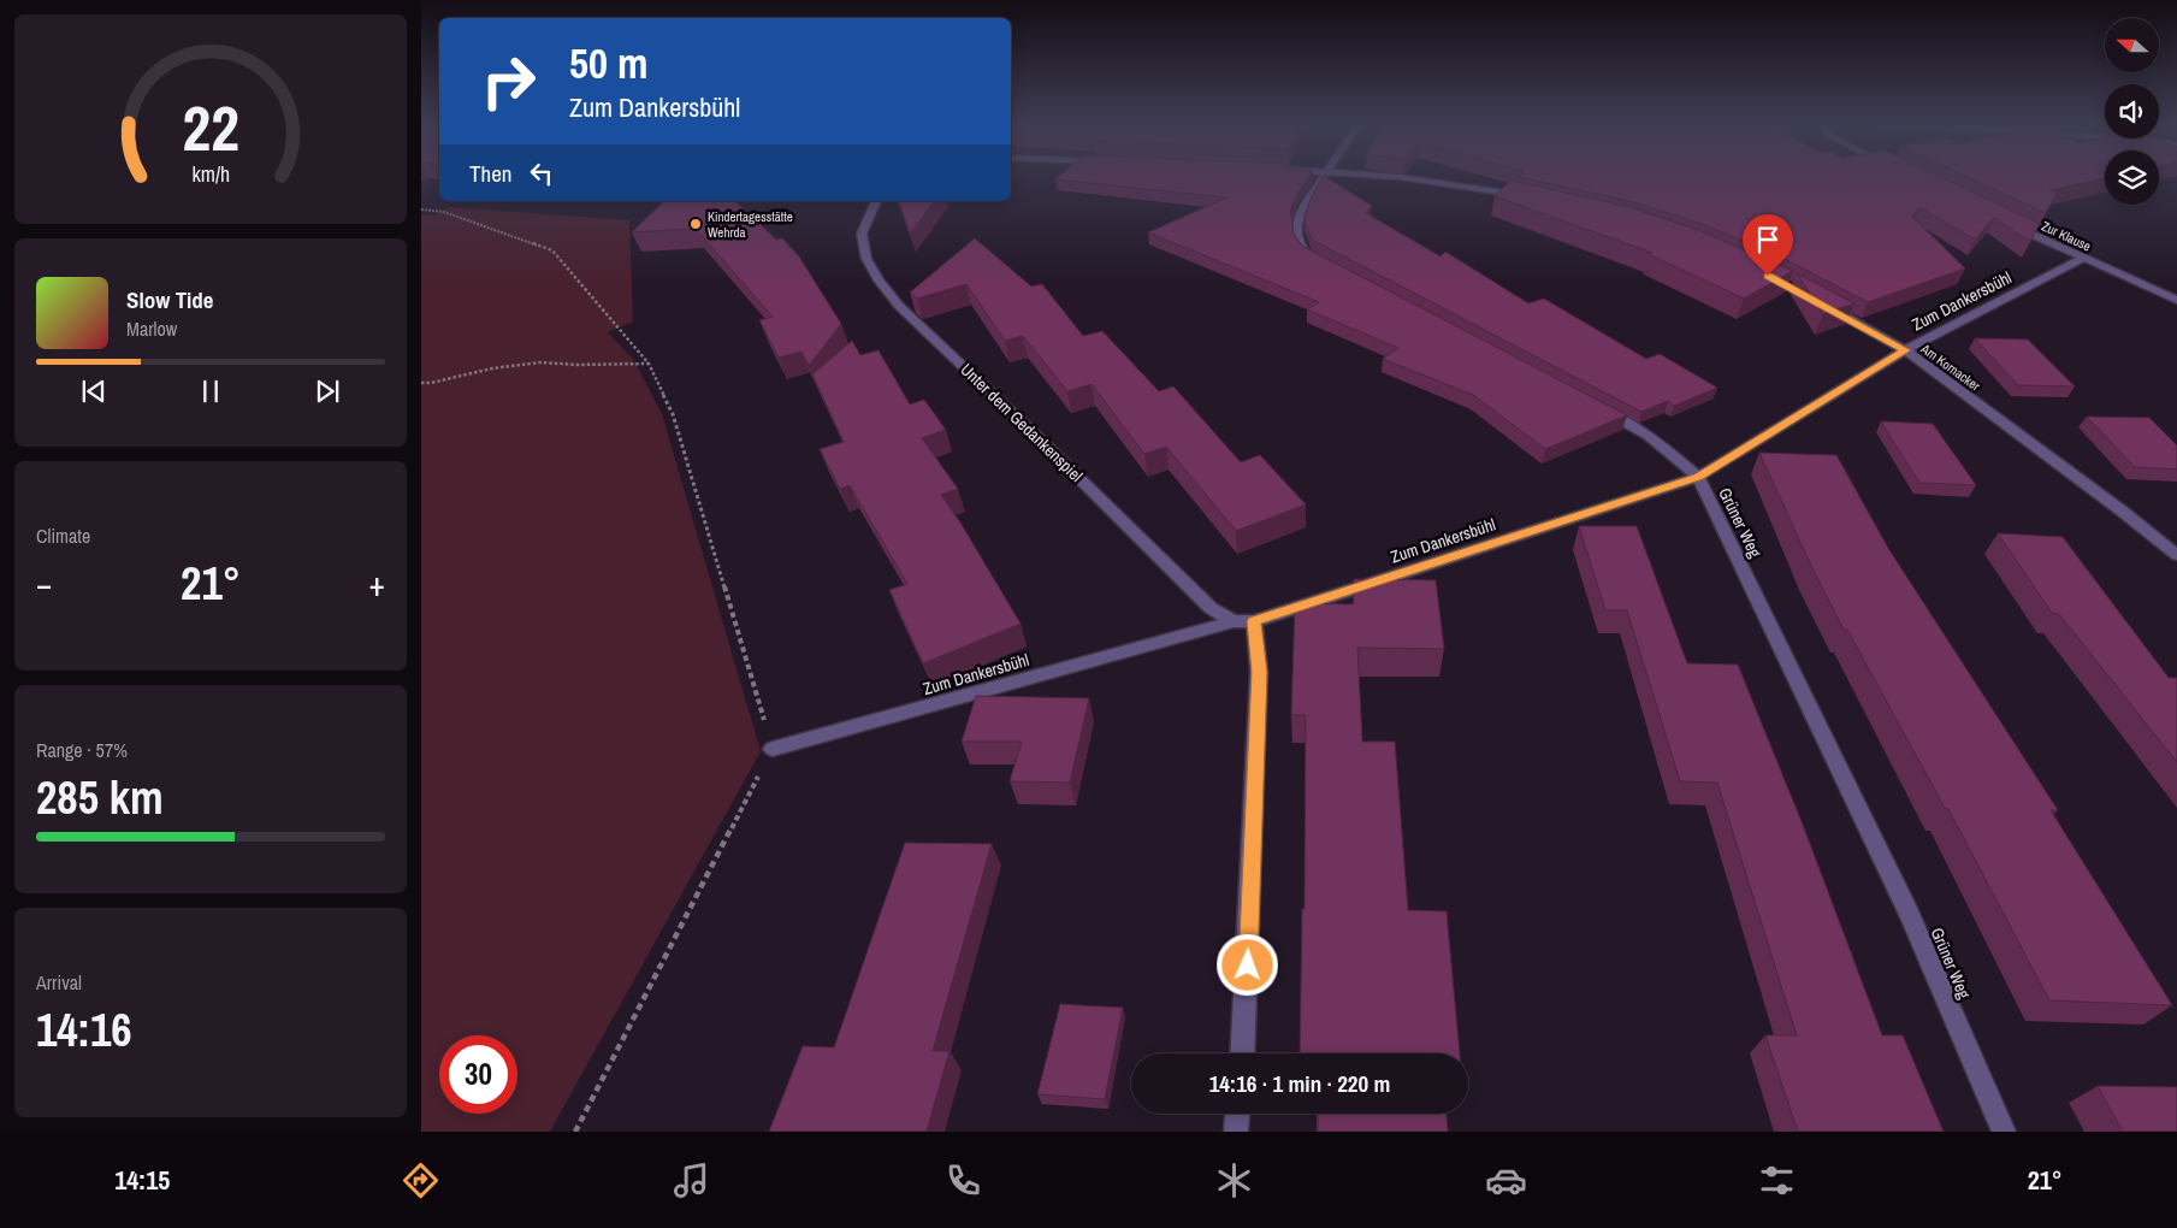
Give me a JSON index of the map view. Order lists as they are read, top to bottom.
{
  "streets": {
    "street": [
      "Zur Klause",
      "Zum Dankersbühl",
      "Am Kornacker",
      "Unter dem Gedankenspiel",
      "Grüner Weg"
    ]
  },
  "crossings": [
    ["Zur Klause", "Zum Dankersbühl"],
    ["Zum Dankersbühl", "Am Kornacker"],
    ["Zum Dankersbühl", "Unter dem Gedankenspiel"],
    ["Zum Dankersbühl", "Grüner Weg"]
  ],
  "places": ["Kindertagesstätte Wehrda"],
  "north": "left",
  "page": {
    "turn": ["50 m", "Zum Dankersbühl"],
    "then": "Then",
    "song": ["Slow Tide", "Marlow"],
    "tile": [
      "Climate",
      ["Range · 57%", "285 km"],
      ["Arrival", "14:16"]
    ],
    "heat": ["−", "21°", "+"],
    "limit": "30",
    "trip": "14:16 · 1 min · 220 m",
    "tabs": ["14:15", "21°"],
    "gauge": ["22", "km/h"]
  }
}
